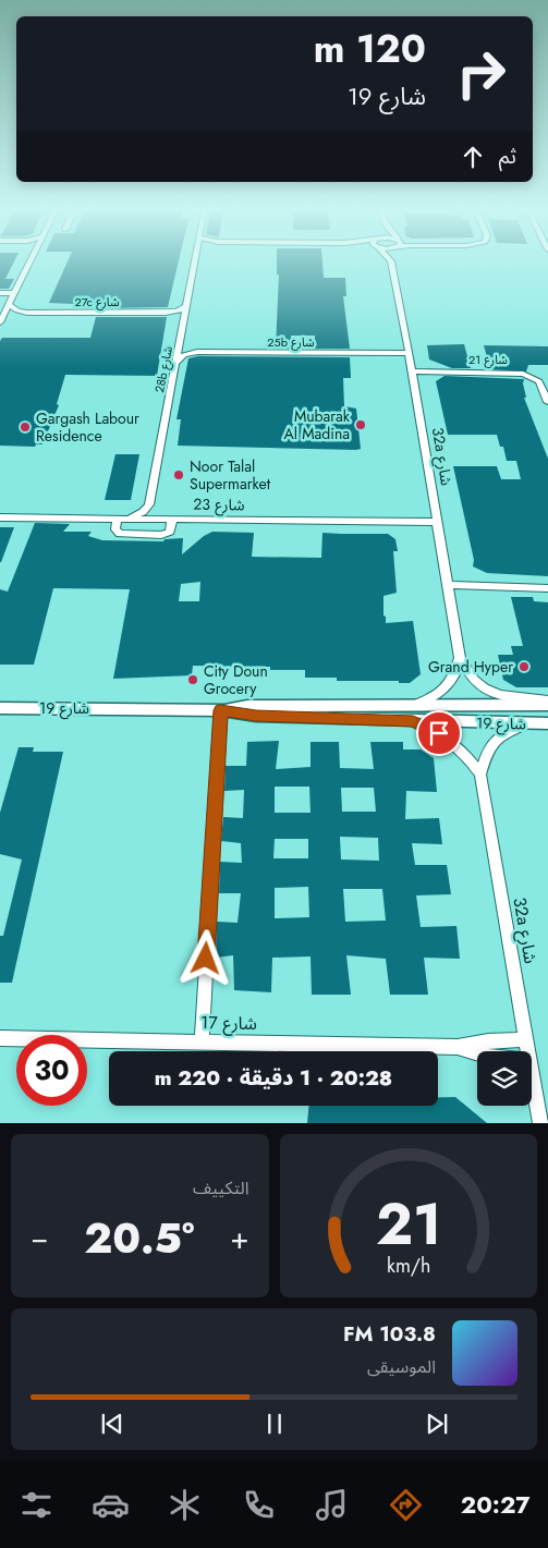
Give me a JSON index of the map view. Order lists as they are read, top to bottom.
{
  "streets": {
    "street": [
      "27c شارع",
      "25b شارع",
      "شارع 21",
      "28b شارع",
      "32a شارع",
      "شارع 23",
      "شارع 19",
      "شارع 17"
    ]
  },
  "crossings": [
    ["27c شارع", "28b شارع"],
    ["25b شارع", "28b شارع"],
    ["25b شارع", "32a شارع"],
    ["شارع 21", "32a شارع"],
    ["28b شارع", "شارع 23"],
    ["32a شارع", "شارع 23"],
    ["32a شارع", "شارع 19"],
    ["32a شارع", "شارع 17"]
  ],
  "places": [
    "Mubarak Al Madina",
    "Gargash Labour Residence",
    "Noor Talal Supermarket",
    "Grand Hyper",
    "City Doun Grocery"
  ],
  "page": {
    "turn": ["120 m", "شارع 19"],
    "then": "ثم",
    "limit": "30",
    "trip": "20:28 · 1 دقيقة · 220 m",
    "tile": "التكييف",
    "heat": ["−", "20.5°", "+"],
    "song": ["103.8 FM", "الموسيقى"],
    "tabs": "20:27",
    "gauge": ["21", "km/h"]
  }
}
